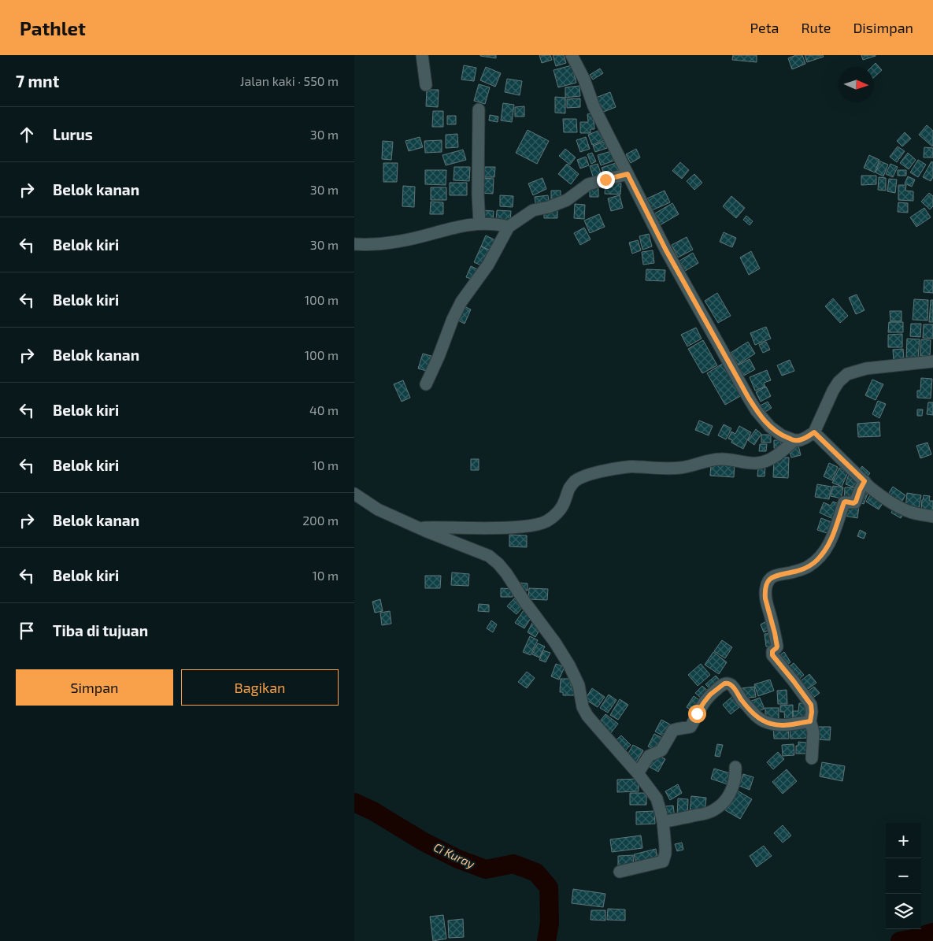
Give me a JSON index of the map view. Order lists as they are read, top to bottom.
{
  "water": ["Ci Kuray"],
  "north": "right",
  "page": {
    "header": "Pathlet",
    "nav": ["Peta", "Rute", "Disimpan"],
    "heading": ["7 mnt", "Jalan kaki · 550 m"],
    "list": [
      ["Lurus", "30 m"],
      ["Belok kanan", "30 m"],
      ["Belok kiri", "30 m"],
      ["Belok kiri", "100 m"],
      ["Belok kanan", "100 m"],
      ["Belok kiri", "40 m"],
      ["Belok kiri", "10 m"],
      ["Belok kanan", "200 m"],
      ["Belok kiri", "10 m"],
      "Tiba di tujuan"
    ],
    "buttons": ["Simpan", "Bagikan"],
    "map_buttons": ["+", "−"]
  }
}
